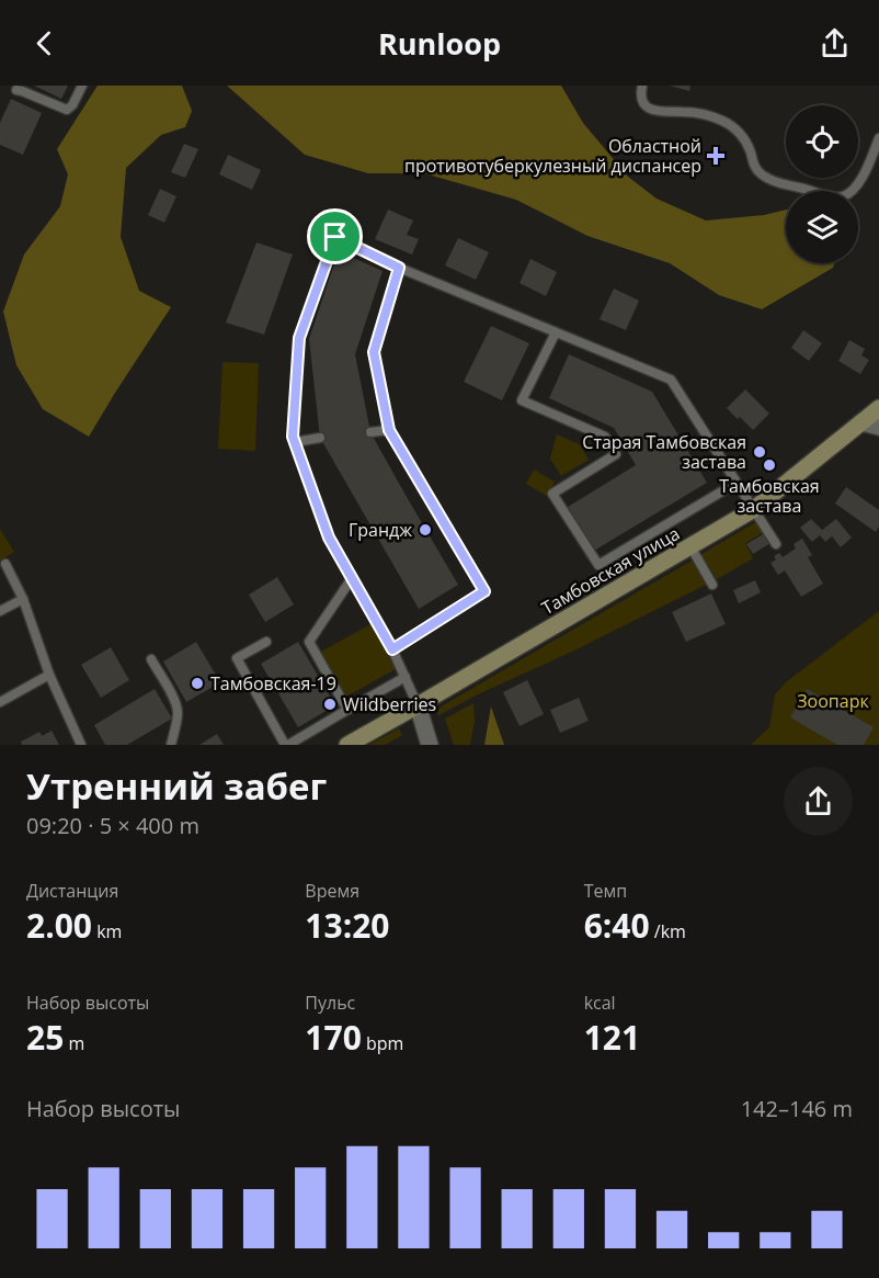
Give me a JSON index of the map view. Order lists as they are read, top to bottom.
{
  "streets": {
    "main road": ["Тамбовская улица"]
  },
  "parks": ["Зоопарк"],
  "places": {
    "health": ["Областной противотуберкулезный диспансер"],
    "other": [
      "Старая Тамбовская застава",
      "Тамбовская застава",
      "Грандж",
      "Тамбовская-19",
      "Wildberries"
    ]
  },
  "page": {
    "header": "Runloop",
    "heading": ["Утренний забег", "09:20 · 5 × 400 m"],
    "stats": [
      ["Дистанция", "2.00 km"],
      ["Время", "13:20"],
      ["Темп", "6:40 /km"],
      ["Набор высоты", "25 m"],
      ["Пульс", "170 bpm"],
      ["kcal", "121"]
    ],
    "chart": ["Набор высоты", "142–146 m"]
  }
}
